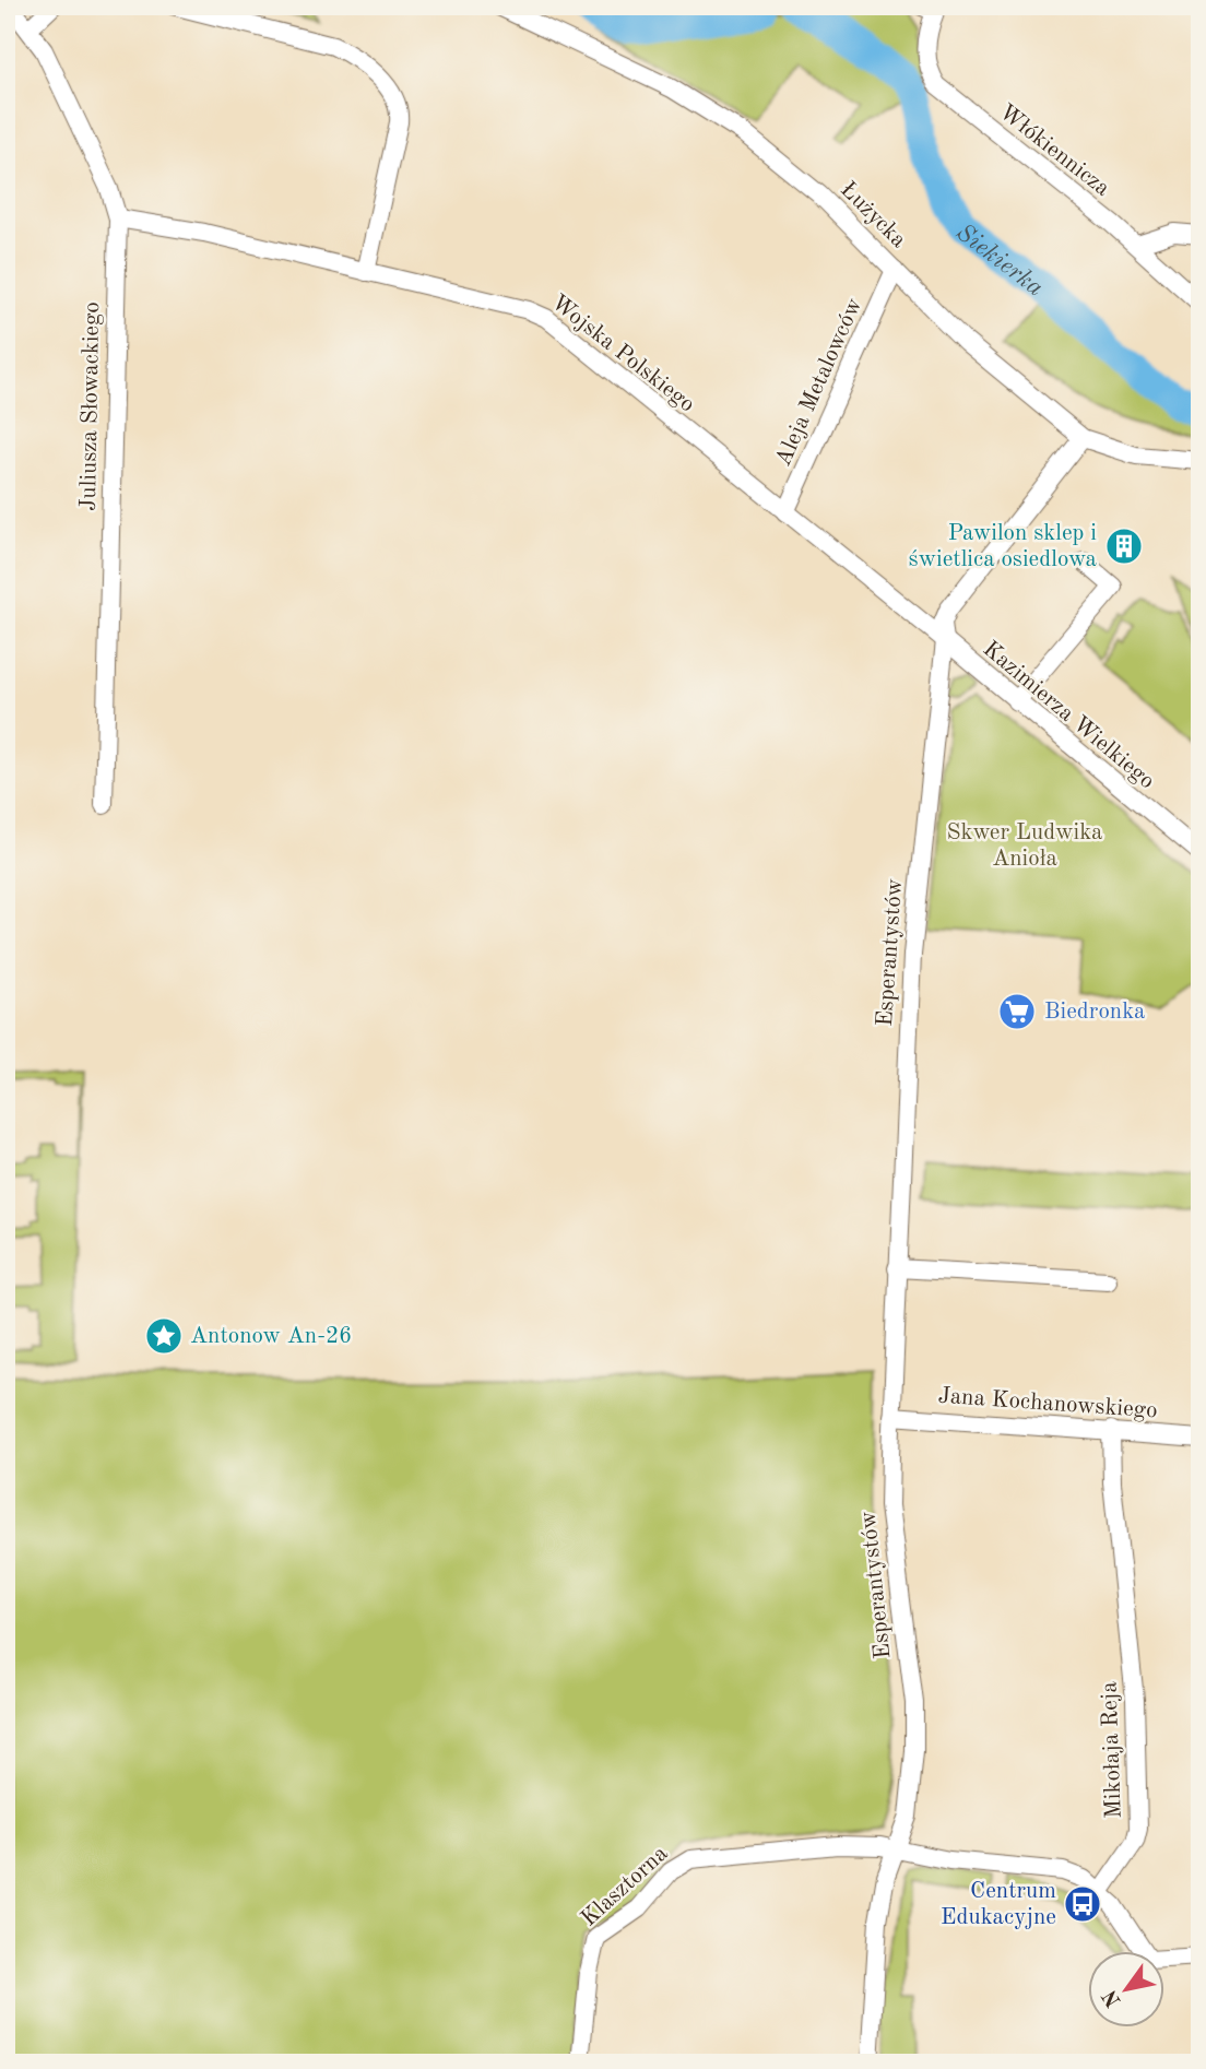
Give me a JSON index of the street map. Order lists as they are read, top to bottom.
{
  "streets": {
    "street": [
      "Włókiennicza",
      "Łużycka",
      "Wojska Polskiego",
      "Aleja Metalowców",
      "Juliusza Słowackiego",
      "Kazimierza Wielkiego",
      "Esperantystów",
      "Jana Kochanowskiego",
      "Mikołaja Reja",
      "Klasztorna"
    ]
  },
  "crossings": [
    ["Łużycka", "Aleja Metalowców"],
    ["Łużycka", "Esperantystów"],
    ["Wojska Polskiego", "Aleja Metalowców"],
    ["Wojska Polskiego", "Juliusza Słowackiego"],
    ["Wojska Polskiego", "Kazimierza Wielkiego"],
    ["Wojska Polskiego", "Esperantystów"],
    ["Kazimierza Wielkiego", "Esperantystów"],
    ["Esperantystów", "Jana Kochanowskiego"],
    ["Esperantystów", "Klasztorna"],
    ["Jana Kochanowskiego", "Mikołaja Reja"]
  ],
  "water": ["Siekierka"],
  "parks": ["Skwer Ludwika Anioła"],
  "places": {
    "building": ["Pawilon sklep i świetlica osiedlowa"],
    "supermarket": ["Biedronka"],
    "place": ["Antonow An-26"],
    "bus stop": ["Centrum Edukacyjne"]
  },
  "north": "bottom left"
}
